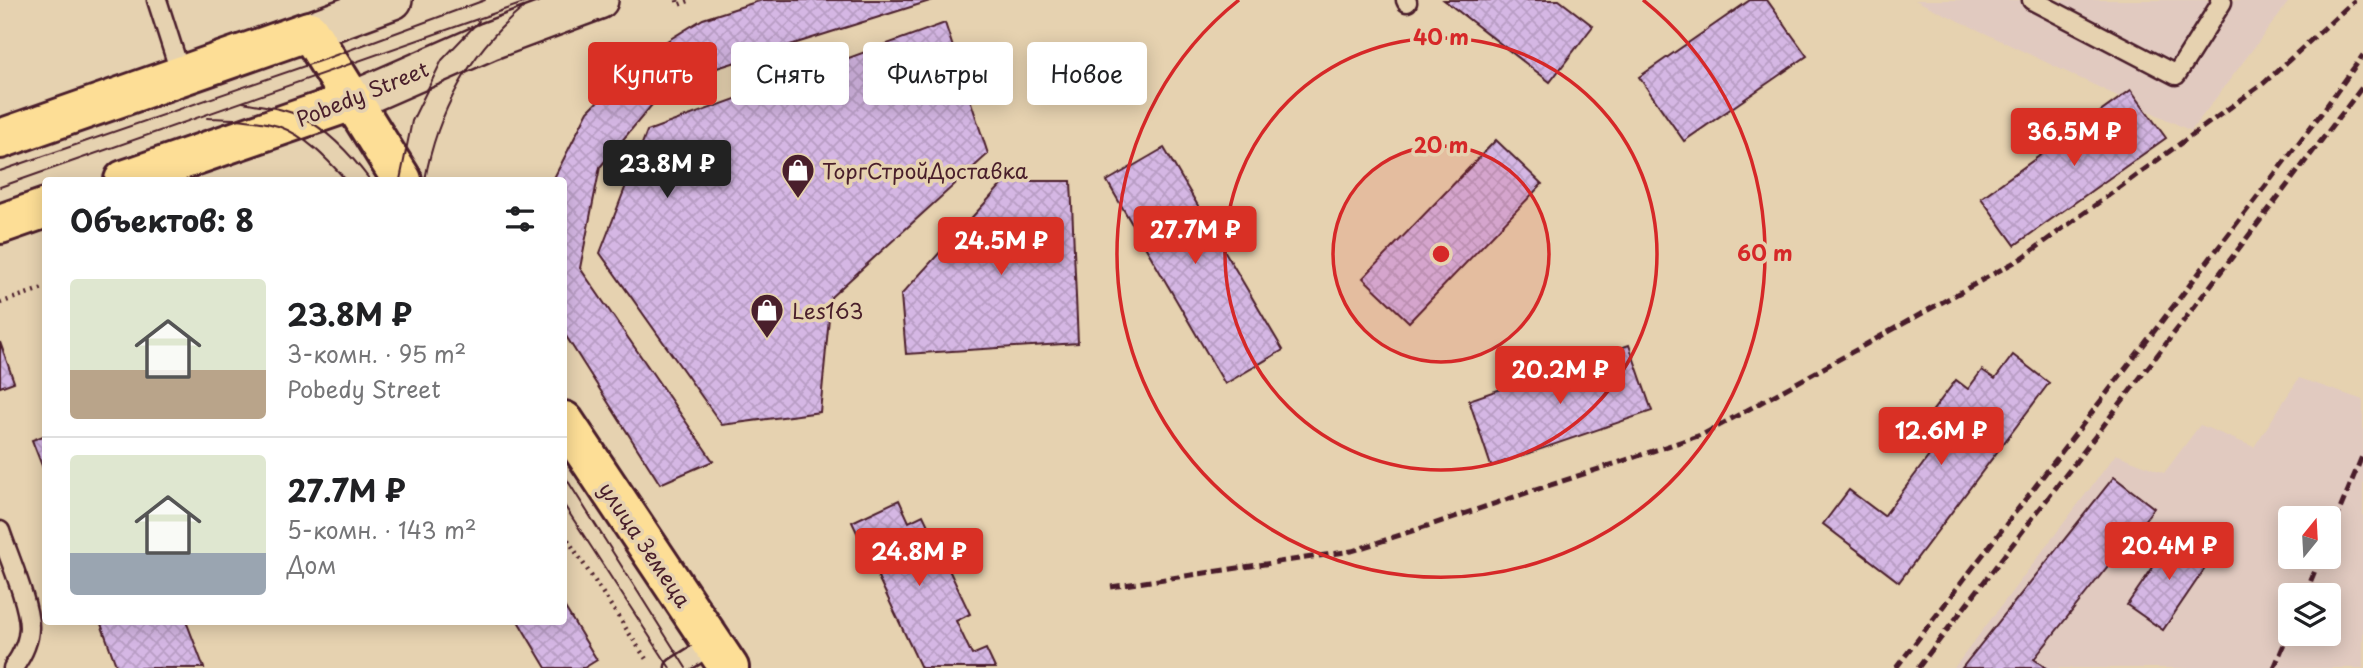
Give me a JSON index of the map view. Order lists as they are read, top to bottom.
{
  "streets": {
    "main road": ["Pobedy Street", "улица Земеца"]
  },
  "places": {
    "shop": ["ТоргСтройДоставка", "Les163"]
  },
  "north": "top",
  "page": {
    "chip": [
      "Купить",
      "Снять",
      "Фильтры",
      "Новое"
    ],
    "price": [
      "36.5M ₽",
      "23.8M ₽",
      "27.7M ₽",
      "24.5M ₽",
      "20.2M ₽",
      "12.6M ₽",
      "20.4M ₽",
      "24.8M ₽"
    ],
    "heading": "Объектов: 8",
    "list": [
      {
        "name": "23.8M ₽",
        "note": "3-комн. · 95 m² · Pobedy Street"
      },
      {
        "name": "27.7M ₽",
        "note": "5-комн. · 143 m² · Дом"
      }
    ]
  },
  "rings": ["40 m", "20 m", "60 m"]
}
